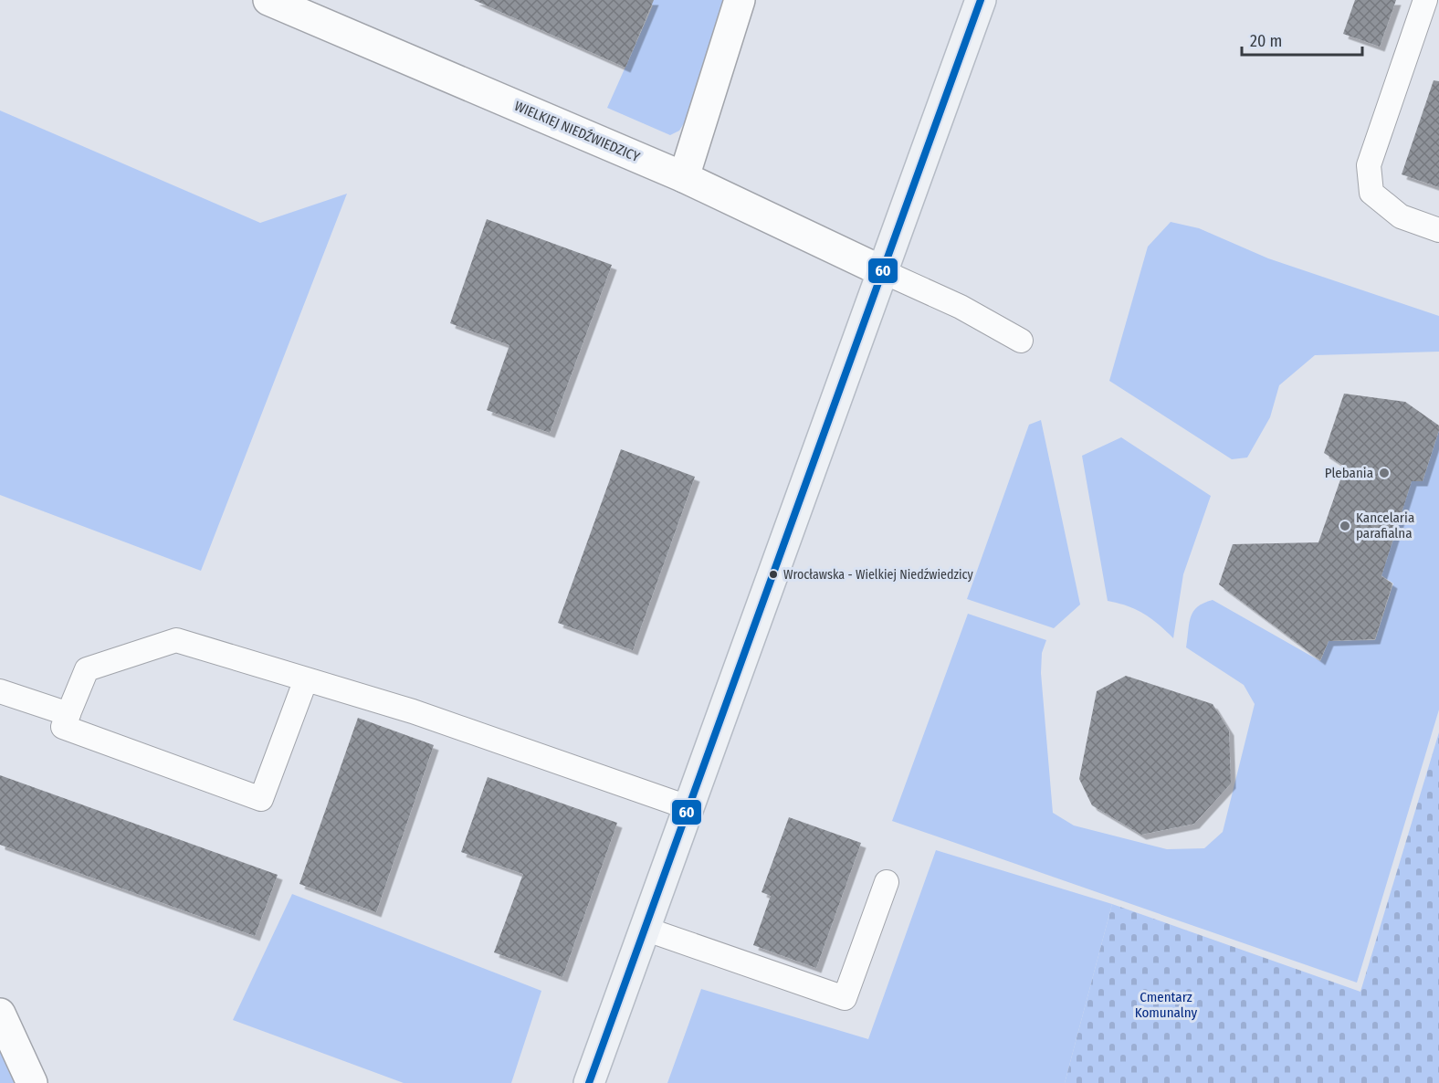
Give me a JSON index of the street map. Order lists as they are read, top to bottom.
{
  "streets": {
    "street": ["WIELKIEJ NIEDŹWIEDZICY"]
  },
  "parks": ["Cmentarz Komunalny"],
  "places": ["Plebania", "Kancelaria parafialna", "Wrocławska - Wielkiej Niedźwiedzicy"],
  "lines": ["transit line 60"],
  "scale_bar": "20 m"
}
